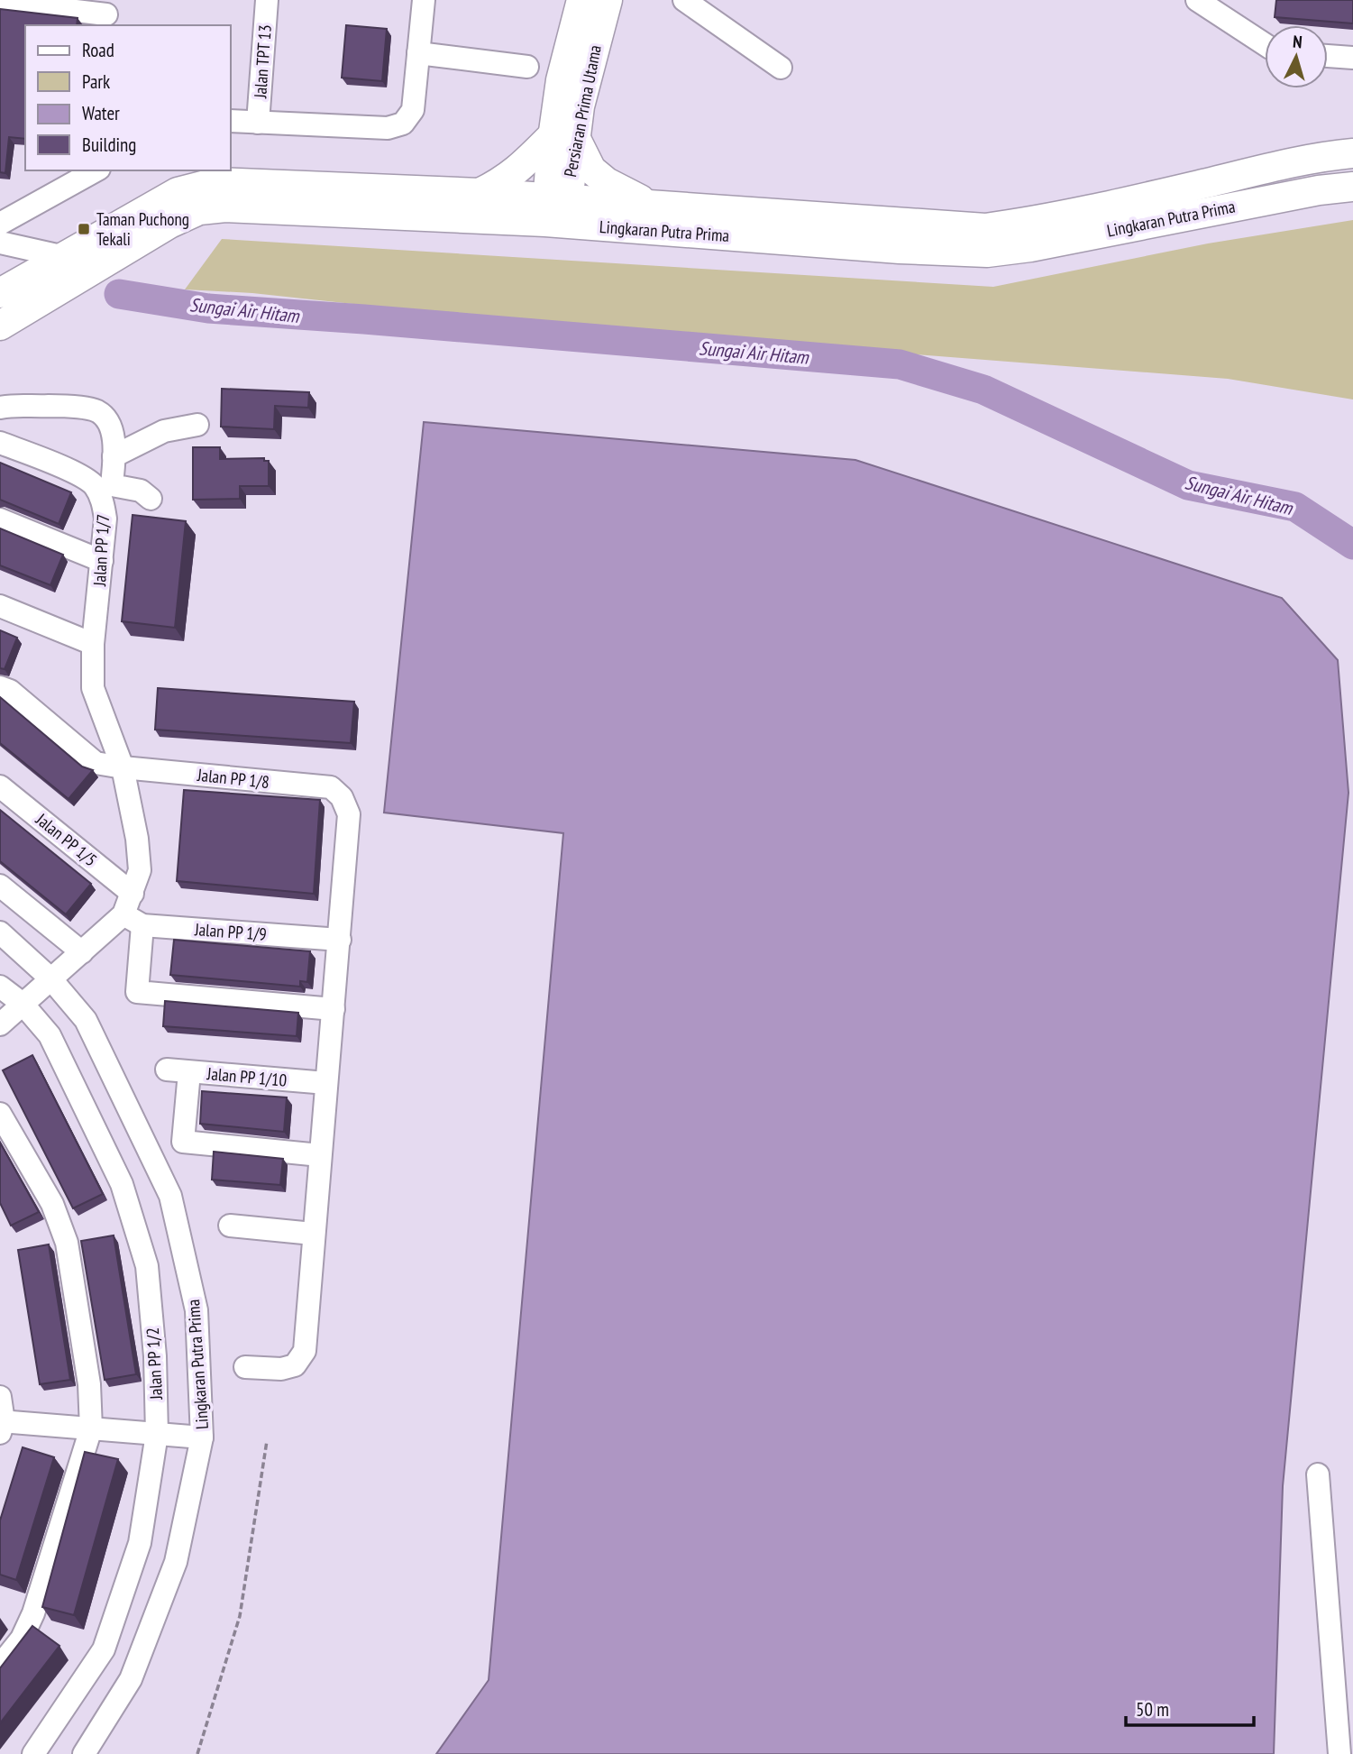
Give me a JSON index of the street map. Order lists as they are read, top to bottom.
{
  "streets": {
    "main road": ["Persiaran Prima Utama", "Lingkaran Putra Prima"],
    "street": [
      "Jalan TPT 13",
      "Jalan PP 1/7",
      "Jalan PP 1/8",
      "Jalan PP 1/5",
      "Jalan PP 1/9",
      "Jalan PP 1/10",
      "Jalan PP 1/2"
    ]
  },
  "crossings": [
    ["Persiaran Prima Utama", "Lingkaran Putra Prima"],
    ["Jalan PP 1/7", "Jalan PP 1/8"],
    ["Jalan PP 1/7", "Jalan PP 1/5"],
    ["Jalan PP 1/7", "Jalan PP 1/9"],
    ["Jalan PP 1/8", "Jalan PP 1/9"]
  ],
  "water": ["Sungai Air Hitam"],
  "places": {
    "transit": ["Taman Puchong Tekali"]
  },
  "legend": [
    "Road",
    "Park",
    "Water",
    "Building"
  ],
  "scale_bar": "50 m",
  "north": "top"
}
